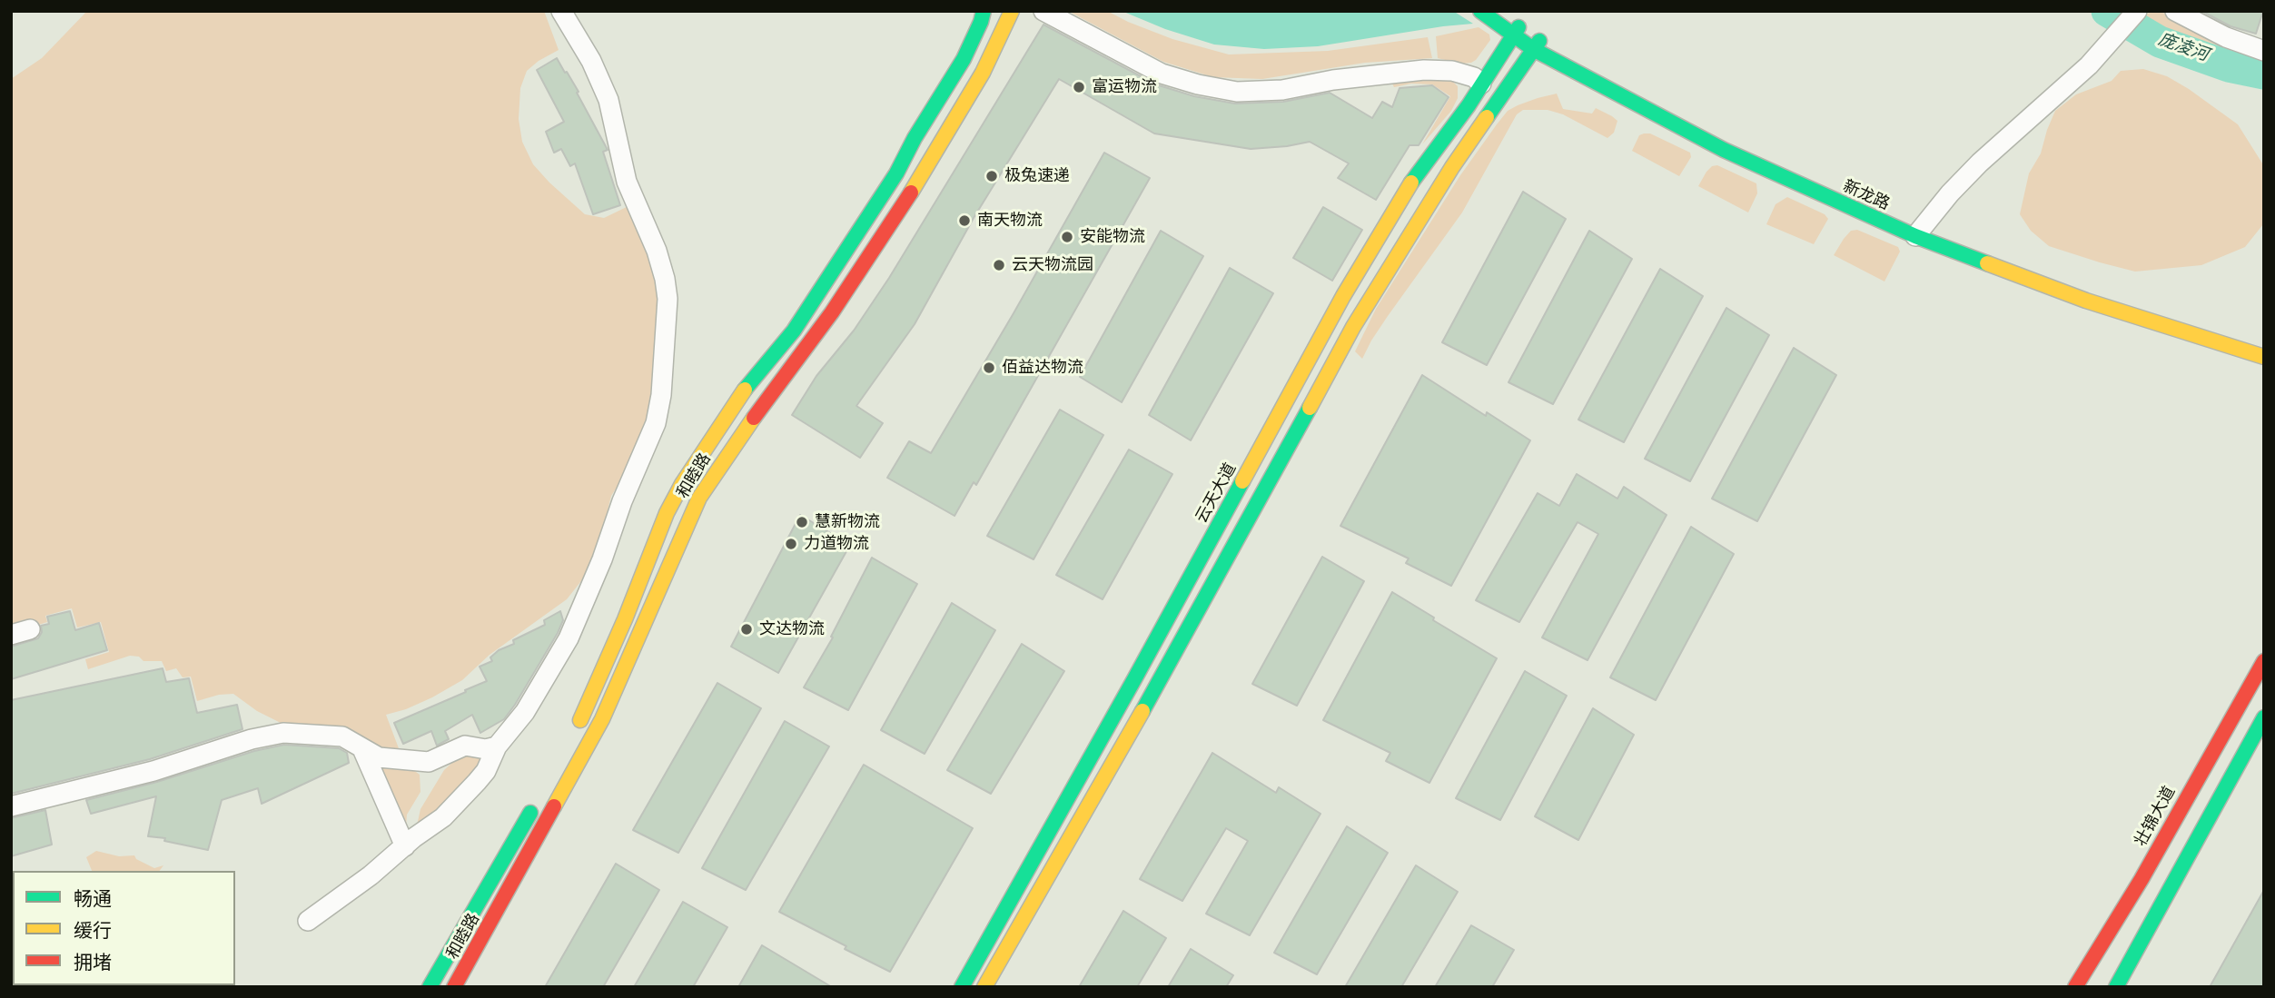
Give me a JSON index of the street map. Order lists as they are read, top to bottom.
{
  "streets": {
    "main road": [
      "新龙路",
      "和睦路",
      "云天大道",
      "壮锦大道"
    ]
  },
  "crossings": [
    ["新龙路", "云天大道"]
  ],
  "water": ["庞凌河"],
  "places": [
    "富运物流",
    "极兔速递",
    "南天物流",
    "安能物流",
    "云天物流园",
    "佰益达物流",
    "慧新物流",
    "力道物流",
    "文达物流"
  ],
  "legend": ["畅通", "缓行", "拥堵"]
}
